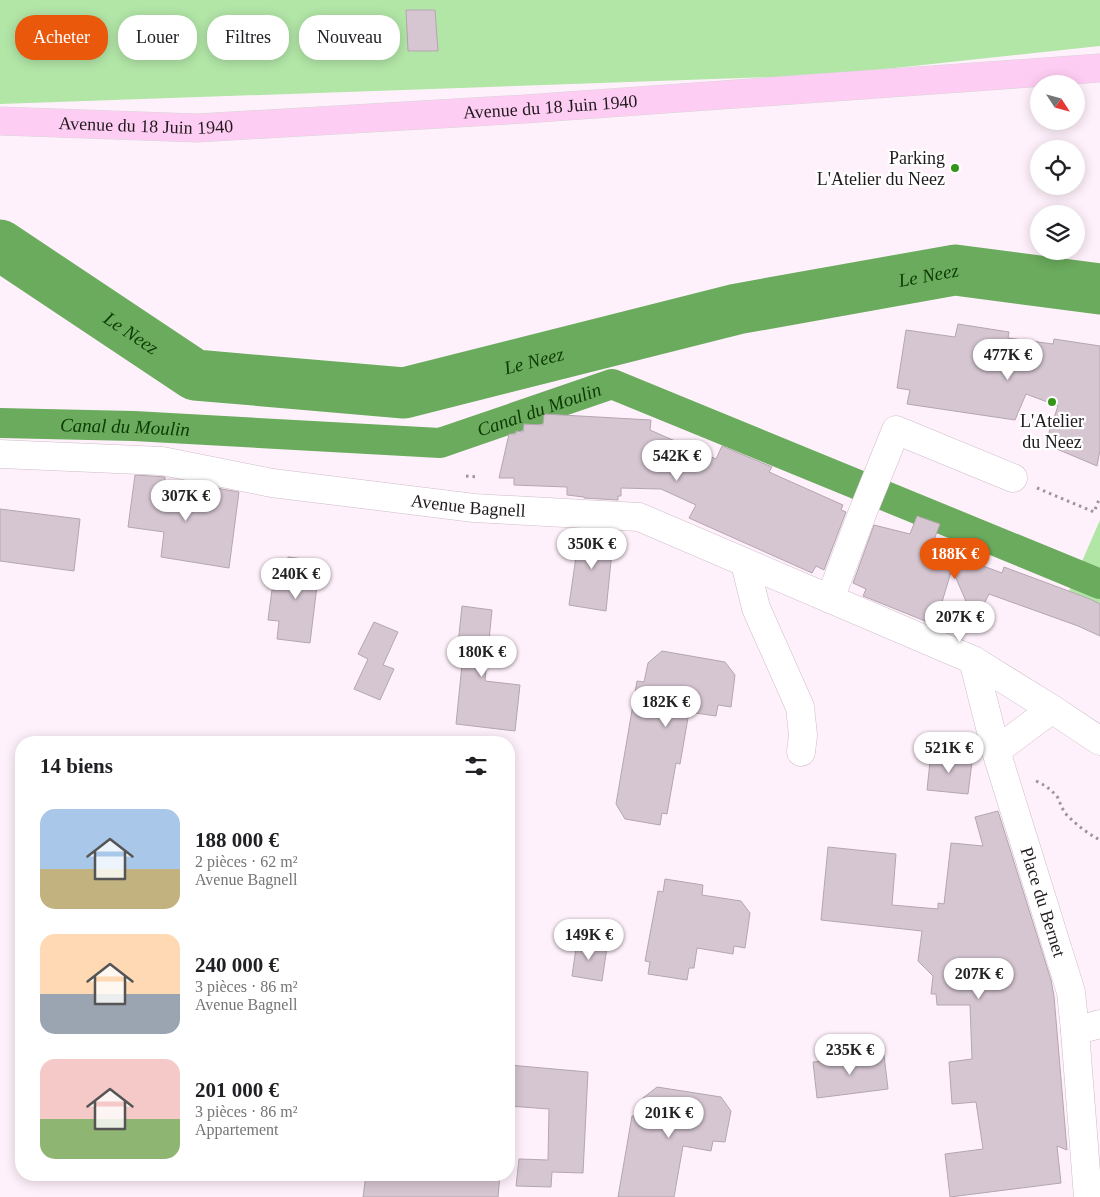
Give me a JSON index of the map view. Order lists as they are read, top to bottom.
{
  "streets": {
    "main road": ["Avenue du 18 Juin 1940"],
    "street": ["Avenue Bagnell", "Place du Bernet"]
  },
  "crossings": [
    ["Avenue Bagnell", "Place du Bernet"]
  ],
  "water": ["Le Neez", "Canal du Moulin"],
  "places": ["Parking L'Atelier du Neez", "L'Atelier du Neez"],
  "north": "bottom right",
  "page": {
    "chip": [
      "Acheter",
      "Louer",
      "Filtres",
      "Nouveau"
    ],
    "price": [
      "477K €",
      "542K €",
      "307K €",
      "350K €",
      "188K €",
      "240K €",
      "207K €",
      "180K €",
      "182K €",
      "521K €",
      "149K €",
      "207K €",
      "235K €",
      "201K €"
    ],
    "heading": "14 biens",
    "list": [
      {
        "name": "188 000 €",
        "note": "2 pièces · 62 m² · Avenue Bagnell"
      },
      {
        "name": "240 000 €",
        "note": "3 pièces · 86 m² · Avenue Bagnell"
      },
      {
        "name": "201 000 €",
        "note": "3 pièces · 86 m² · Appartement"
      }
    ]
  }
}
